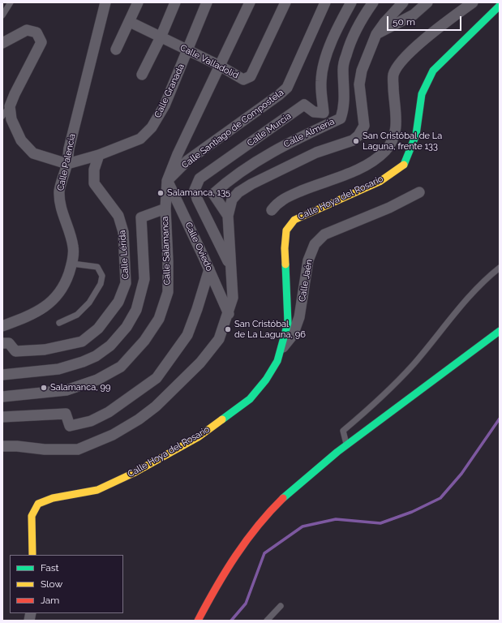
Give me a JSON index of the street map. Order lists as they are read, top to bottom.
{
  "streets": {
    "street": [
      "Calle Valladolid",
      "Calle Granada",
      "Calle Santiago de Compostela",
      "Calle Murcia",
      "Calle Almería",
      "Calle Palencia",
      "Calle Hoya del Rosario",
      "Calle Oviedo",
      "Calle Salamanca",
      "Calle Lérida",
      "Calle Jaén"
    ]
  },
  "crossings": [
    ["Calle Valladolid", "Calle Granada"],
    ["Calle Valladolid", "Calle Salamanca"],
    ["Calle Granada", "Calle Palencia"],
    ["Calle Granada", "Calle Lérida"],
    ["Calle Santiago de Compostela", "Calle Oviedo"],
    ["Calle Santiago de Compostela", "Calle Salamanca"],
    ["Calle Hoya del Rosario", "Calle Jaén"],
    ["Calle Oviedo", "Calle Salamanca"]
  ],
  "places": [
    "San Cristóbal de La Laguna, frente 133",
    "Salamanca, 135",
    "San Cristóbal de La Laguna, 96",
    "Salamanca, 99"
  ],
  "legend": ["Fast", "Slow", "Jam"],
  "scale_bar": "50 m"
}
